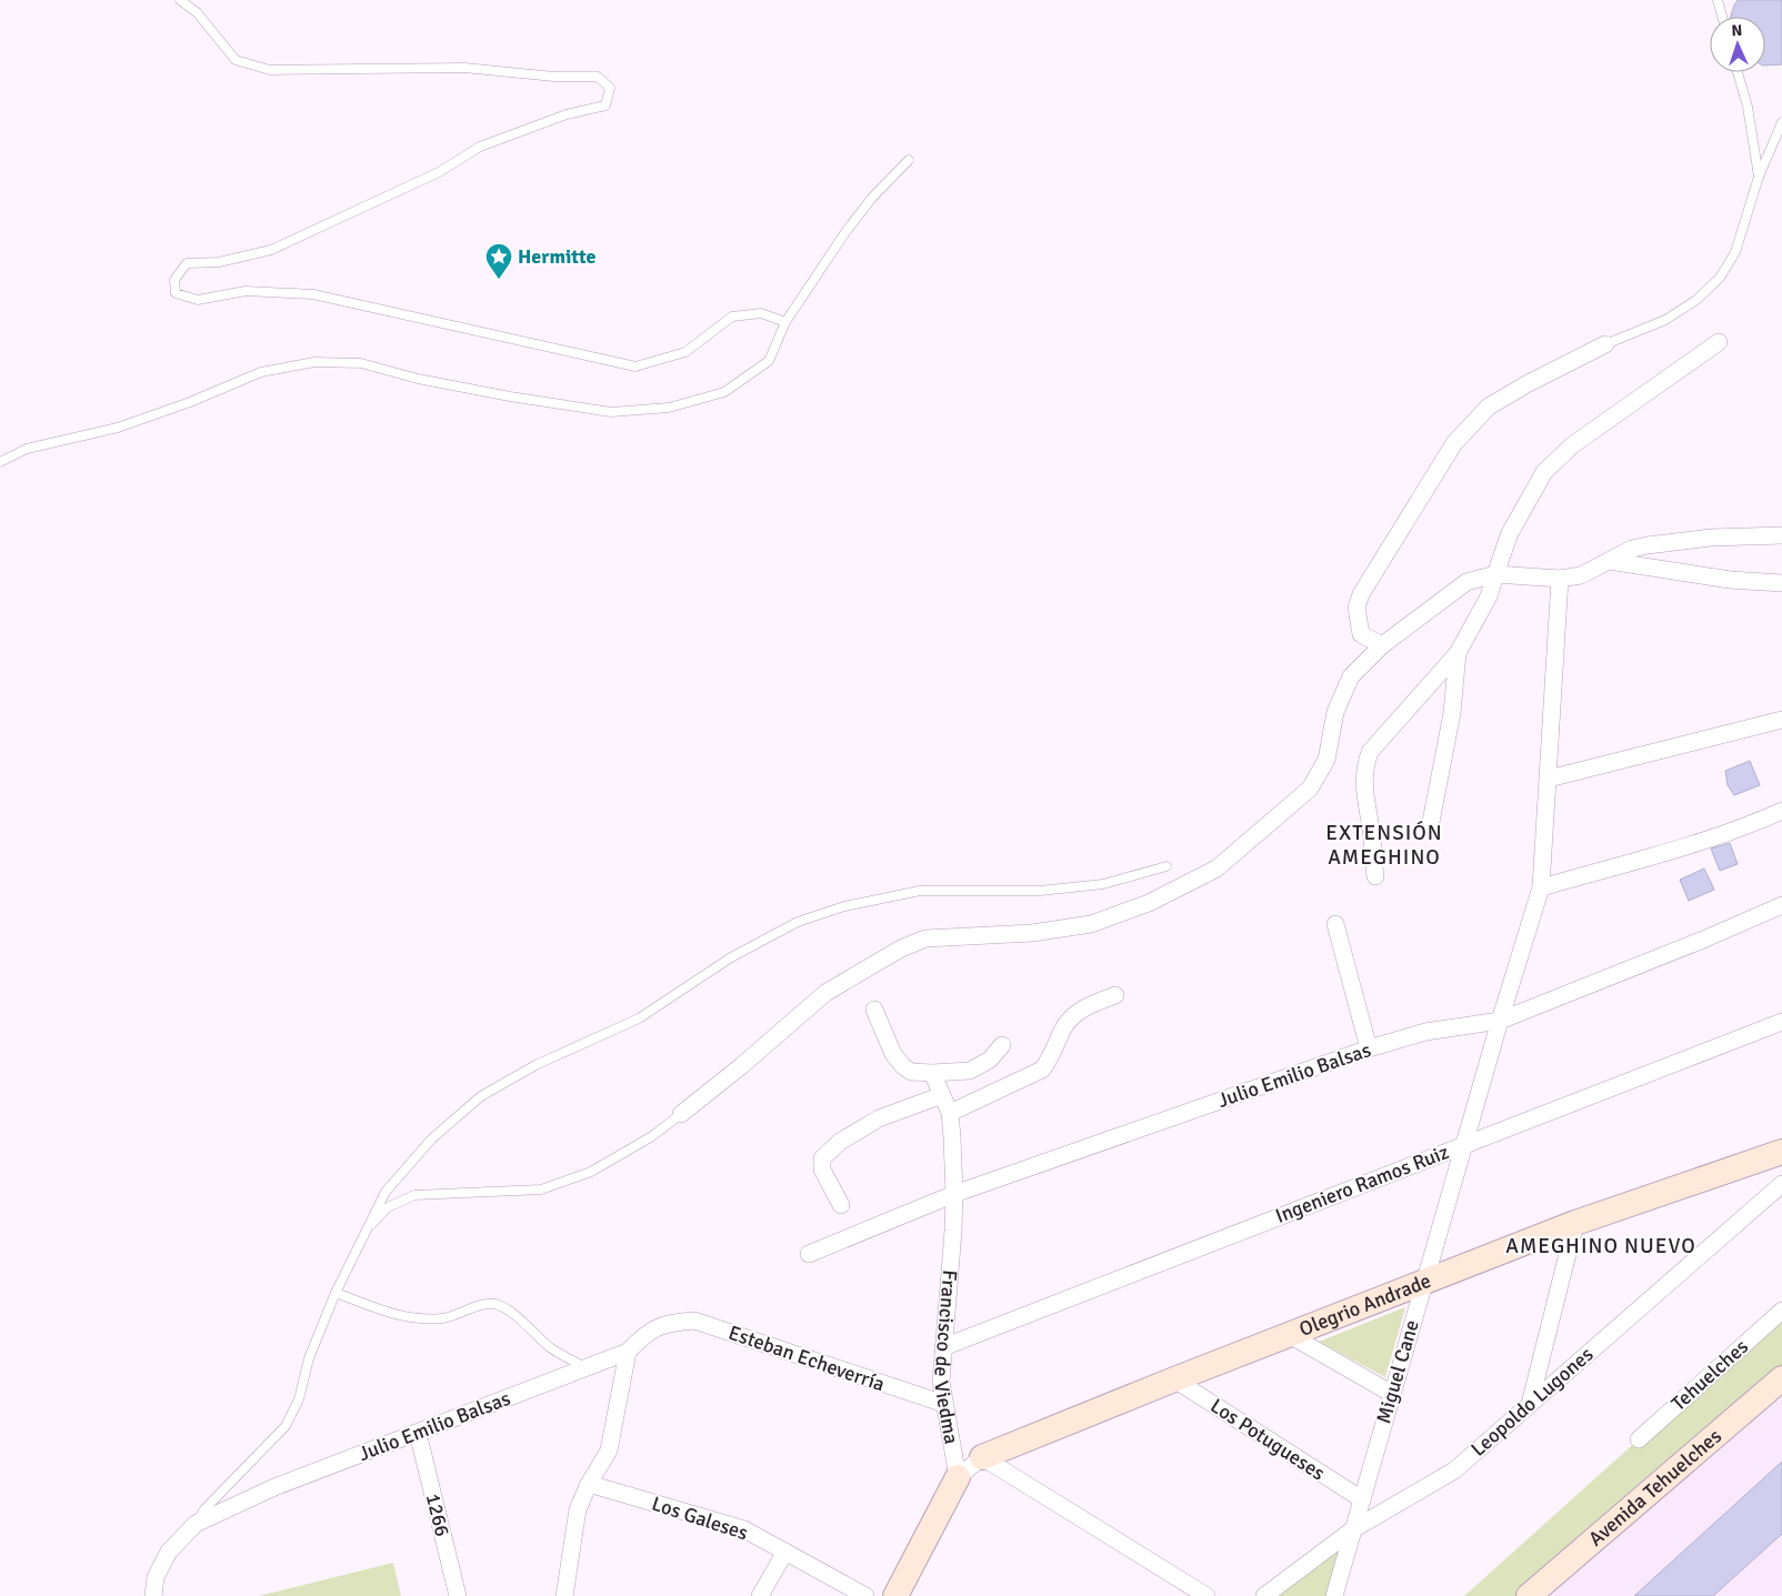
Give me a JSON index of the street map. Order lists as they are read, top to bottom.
{
  "streets": {
    "street": [
      "Julio Emilio Balsas",
      "Ingeniero Ramos Ruiz",
      "Olegrio Andrade",
      "Francisco de Viedma",
      "Esteban Echeverría",
      "Miguel Cane",
      "Tehuelches",
      "Leopoldo Lugones",
      "Los Potugueses",
      "Avenida Tehuelches",
      "1266",
      "Los Galeses"
    ]
  },
  "crossings": [
    ["Julio Emilio Balsas", "Francisco de Viedma"],
    ["Julio Emilio Balsas", "Esteban Echeverría"],
    ["Julio Emilio Balsas", "Miguel Cane"],
    ["Julio Emilio Balsas", "1266"],
    ["Ingeniero Ramos Ruiz", "Francisco de Viedma"],
    ["Ingeniero Ramos Ruiz", "Miguel Cane"],
    ["Olegrio Andrade", "Francisco de Viedma"],
    ["Olegrio Andrade", "Miguel Cane"],
    ["Olegrio Andrade", "Los Potugueses"],
    ["Francisco de Viedma", "Esteban Echeverría"],
    ["Miguel Cane", "Leopoldo Lugones"],
    ["Miguel Cane", "Los Potugueses"]
  ],
  "districts": ["EXTENSIÓN AMEGHINO", "AMEGHINO NUEVO"],
  "places": {
    "place": ["Hermitte"]
  },
  "north": "top"
}
